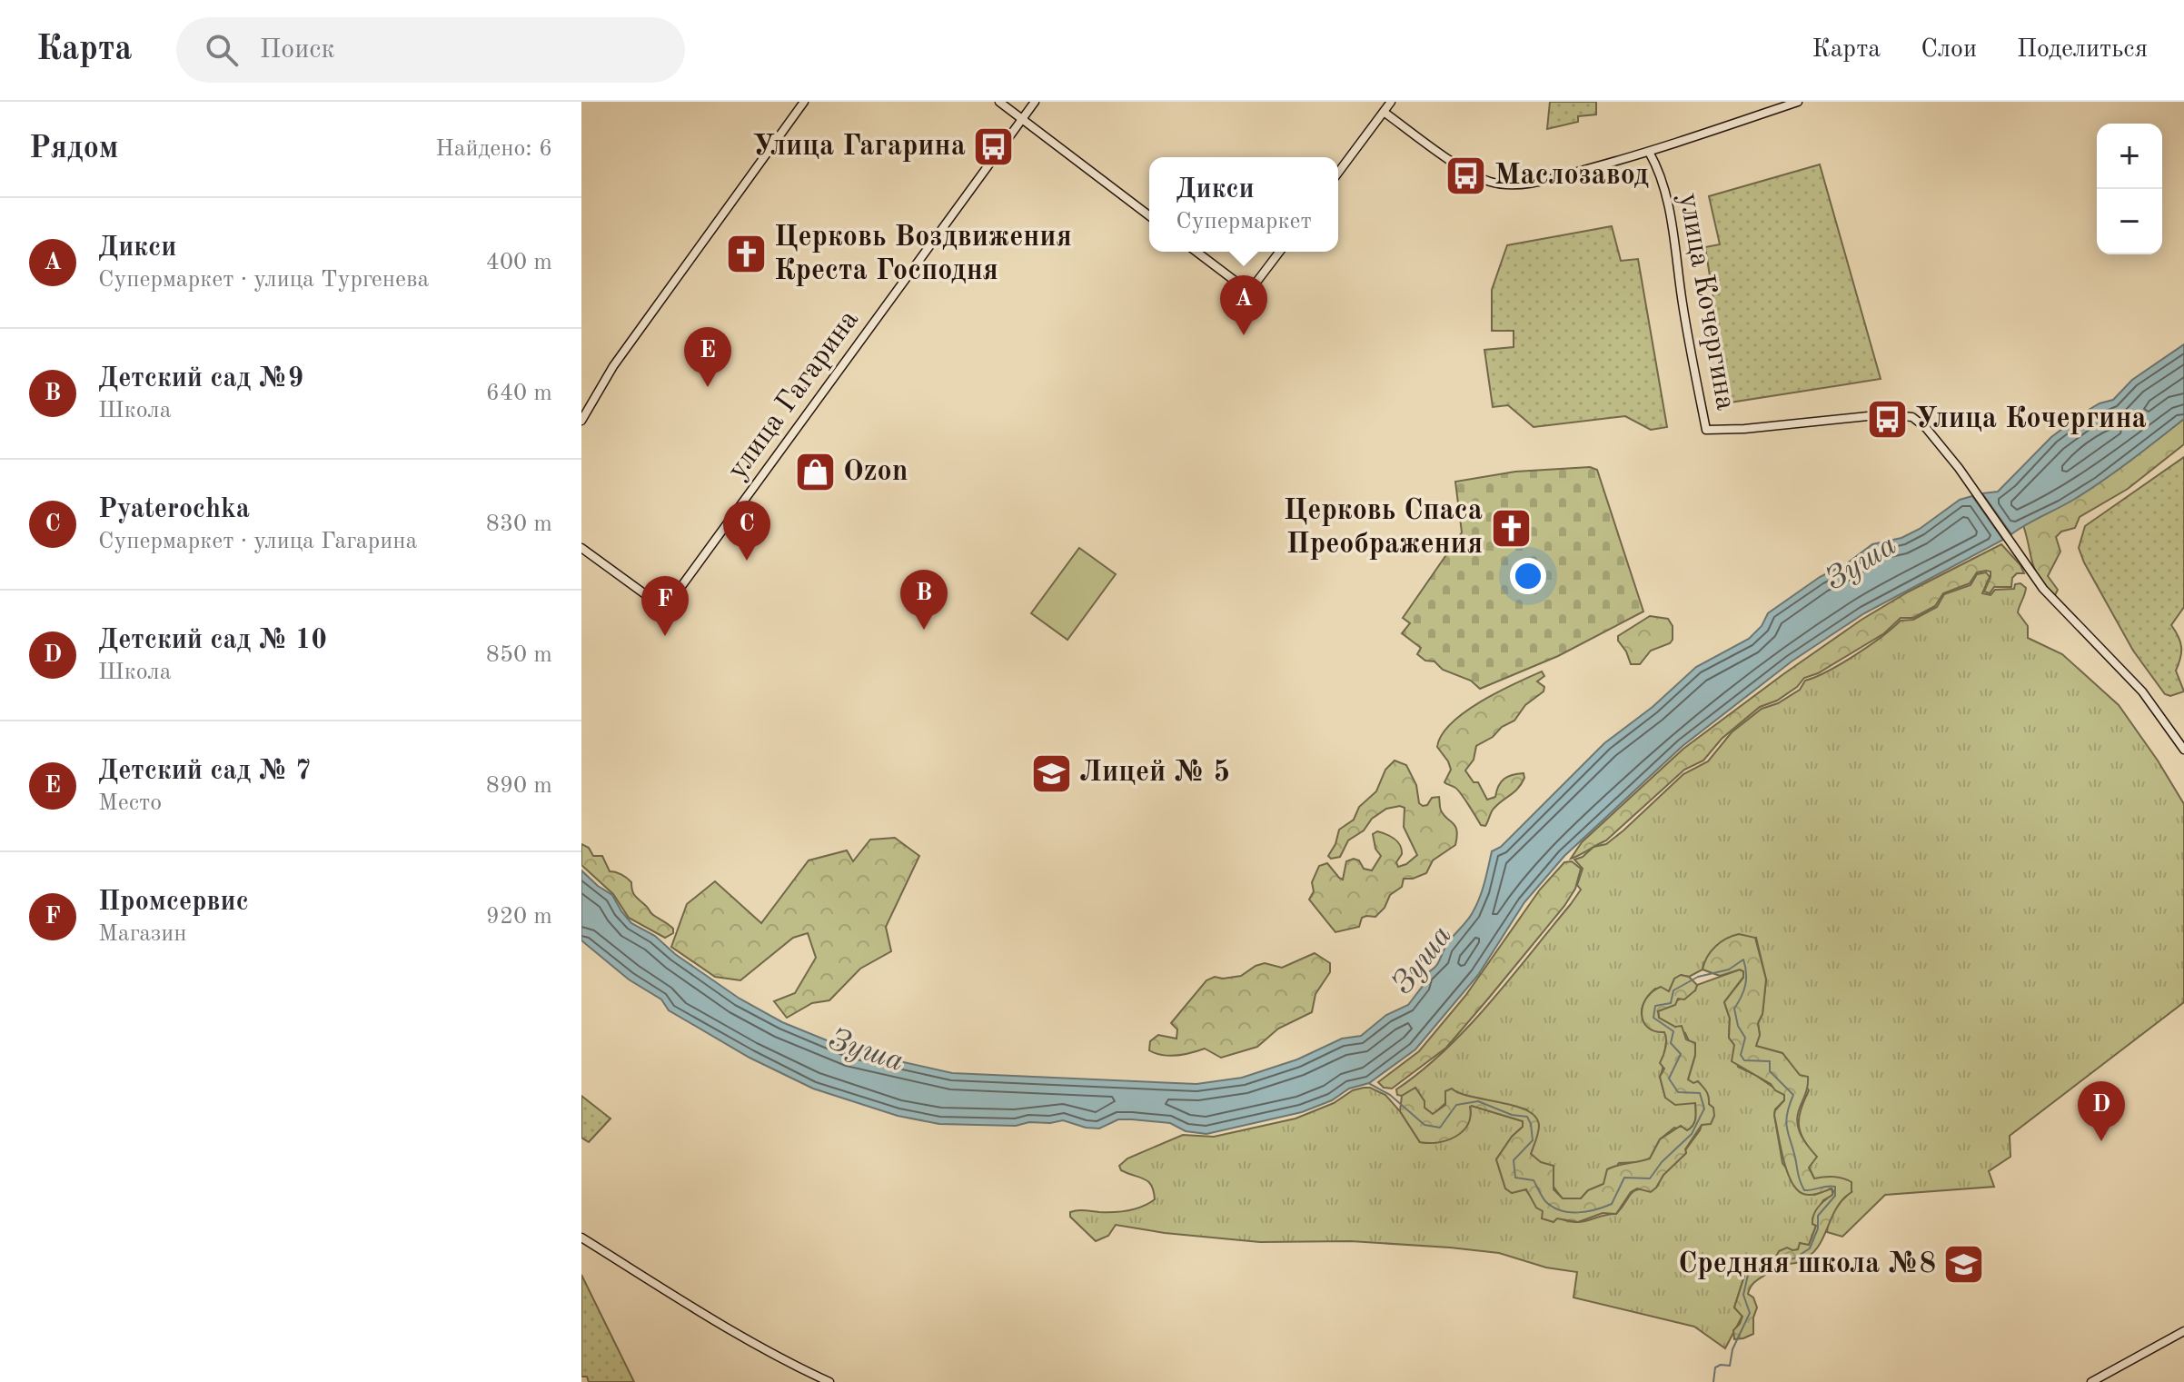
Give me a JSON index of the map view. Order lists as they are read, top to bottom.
{
  "streets": {
    "main road": ["улица Кочергина", "улица Гагарина"]
  },
  "water": ["Зуша"],
  "places": {
    "bus stop": ["Улица Гагарина", "Маслозавод", "Улица Кочергина"],
    "church": ["Церковь Воздвижения Креста Господня", "Церковь Спаса Преображения"],
    "shop": ["Ozon"],
    "school or university": ["Лицей № 5", "Средняя школа №8"]
  },
  "page": {
    "header": "Карта",
    "search": "Поиск",
    "nav": ["Карта", "Слои", "Поделиться"],
    "heading": ["Рядом", "Найдено: 6"],
    "map_buttons": ["+", "−"],
    "popup": ["Дикси", "Супермаркет"],
    "list": [
      {
        "mark": "A",
        "name": "Дикси",
        "note": "Супермаркет · улица Тургенева",
        "value": "400 m"
      },
      {
        "mark": "B",
        "name": "Детский сад №9",
        "note": "Школа",
        "value": "640 m"
      },
      {
        "mark": "C",
        "name": "Pyaterochka",
        "note": "Супермаркет · улица Гагарина",
        "value": "830 m"
      },
      {
        "mark": "D",
        "name": "Детский сад № 10",
        "note": "Школа",
        "value": "850 m"
      },
      {
        "mark": "E",
        "name": "Детский сад № 7",
        "note": "Место",
        "value": "890 m"
      },
      {
        "mark": "F",
        "name": "Промсервис",
        "note": "Магазин",
        "value": "920 m"
      }
    ],
    "pins": [
      "A",
      "E",
      "C",
      "B",
      "F",
      "D"
    ]
  }
}
